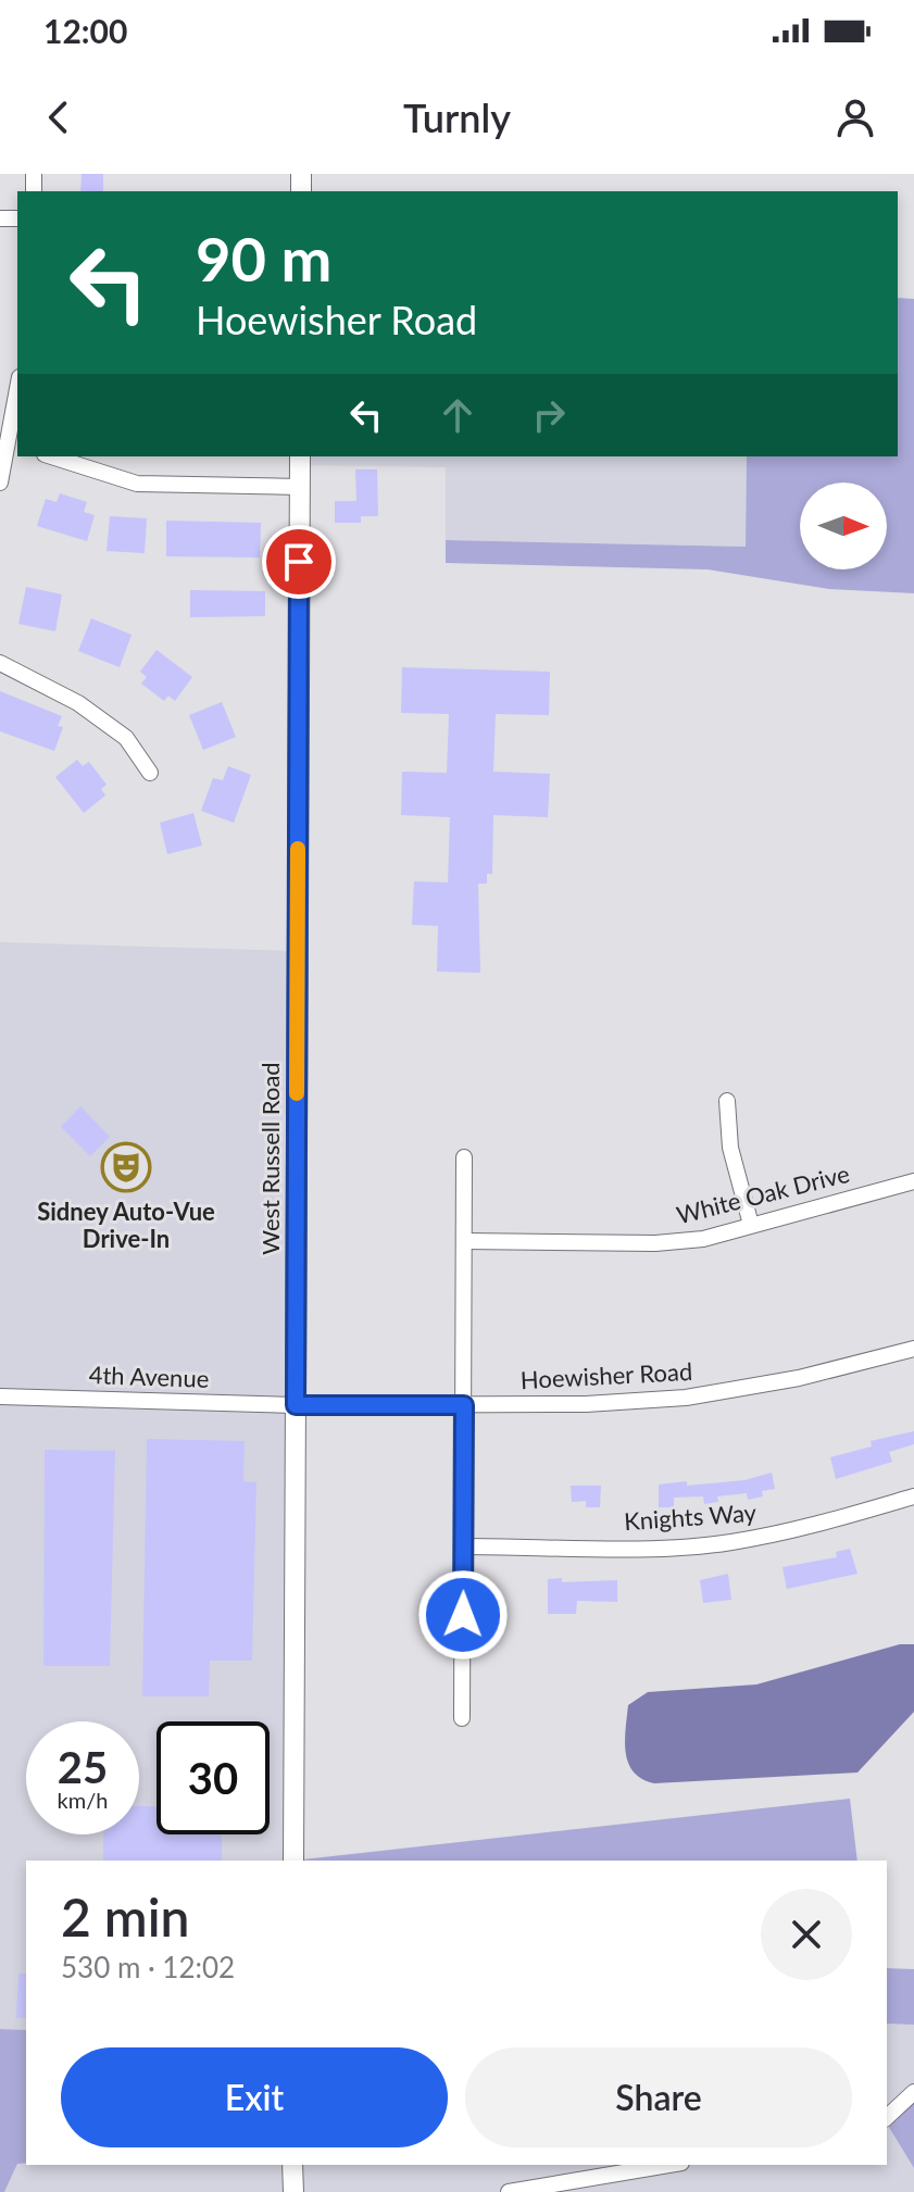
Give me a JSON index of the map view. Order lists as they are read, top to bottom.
{
  "streets": {
    "street": [
      "West Russell Road",
      "White Oak Drive",
      "Hoewisher Road",
      "4th Avenue",
      "Knights Way"
    ]
  },
  "crossings": [
    ["West Russell Road", "Hoewisher Road"],
    ["West Russell Road", "4th Avenue"],
    ["Hoewisher Road", "4th Avenue"]
  ],
  "places": {
    "theatre": ["Sidney Auto-Vue Drive-In"]
  },
  "north": "right",
  "page": {
    "status": "12:00",
    "header": "Turnly",
    "turn": ["90 m", "Hoewisher Road"],
    "speed": "25 km/h",
    "limit": "30",
    "heading": ["2 min", "530 m · 12:02"],
    "buttons": ["Exit", "Share"]
  }
}
